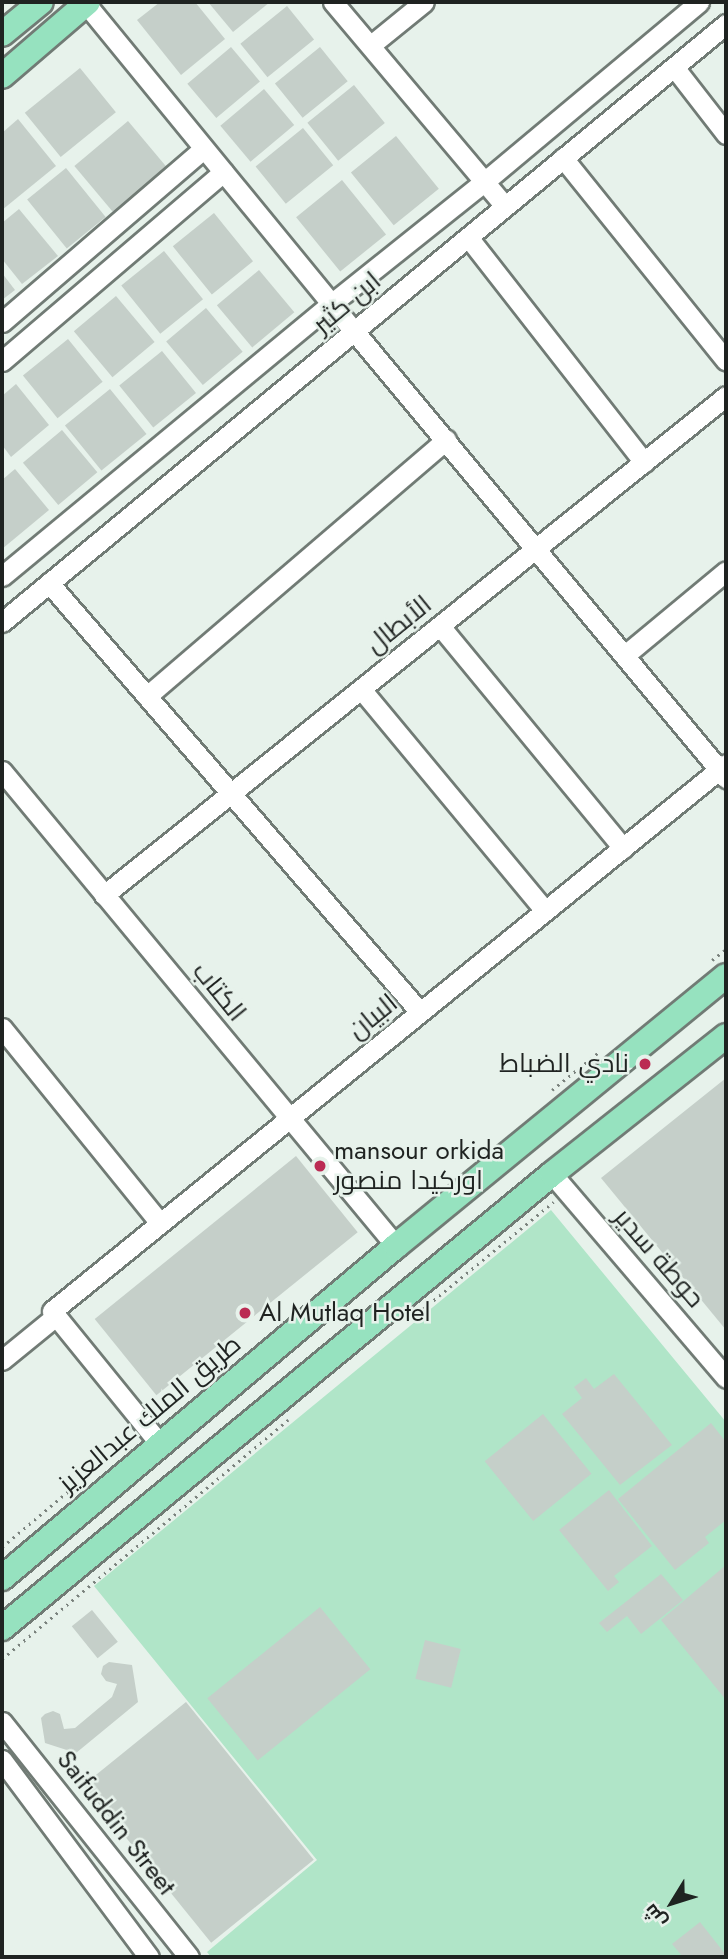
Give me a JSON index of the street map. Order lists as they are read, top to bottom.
{
  "streets": {
    "main road": ["طريق الملك عبدالعزيز"],
    "street": [
      "ابن كثير",
      "الأبطال",
      "الكتاب",
      "البيان",
      "حوطة سدير",
      "Saifuddin Street"
    ]
  },
  "crossings": [
    ["الأبطال", "الكتاب"],
    ["الكتاب", "البيان"],
    ["الكتاب", "طريق الملك عبدالعزيز"]
  ],
  "places": ["نادي الضباط", "mansour orkida اوركيدا منصور", "Al Mutlaq Hotel"],
  "north": "bottom left"
}
